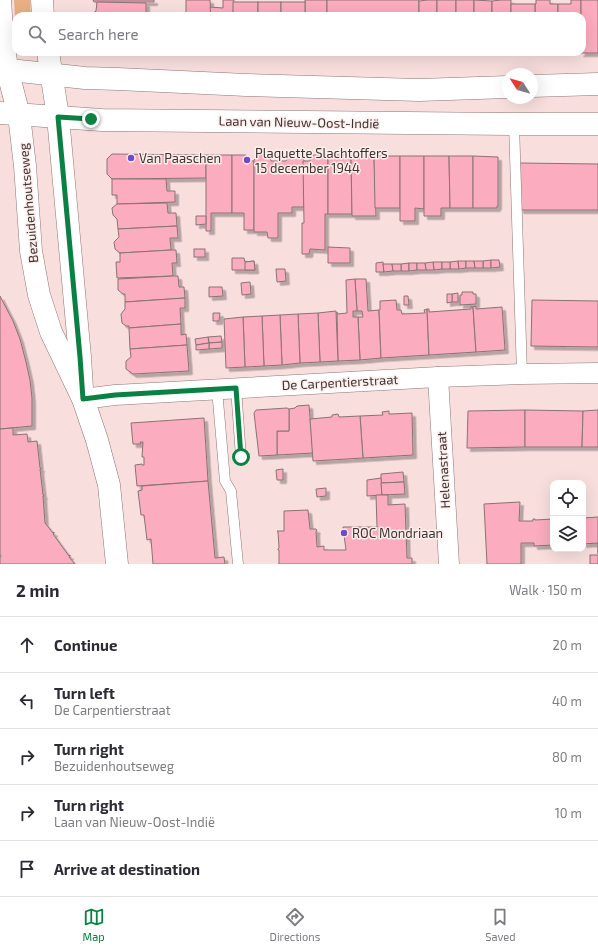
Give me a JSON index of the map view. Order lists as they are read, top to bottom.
{
  "streets": {
    "main road": ["Laan van Nieuw-Oost-Indië", "Bezuidenhoutseweg"],
    "street": ["De Carpentierstraat", "Helenastraat"]
  },
  "crossings": [
    ["Laan van Nieuw-Oost-Indië", "Bezuidenhoutseweg"],
    ["Bezuidenhoutseweg", "De Carpentierstraat"],
    ["De Carpentierstraat", "Helenastraat"]
  ],
  "places": ["Van Paaschen", "Plaquette Slachtoffers 15 december 1944", "ROC Mondriaan"],
  "north": "top left",
  "page": {
    "search": "Search here",
    "heading": ["2 min", "Walk · 150 m"],
    "list": [
      ["Continue", "20 m"],
      ["Turn left", "De Carpentierstraat", "40 m"],
      ["Turn right", "Bezuidenhoutseweg", "80 m"],
      ["Turn right", "Laan van Nieuw-Oost-Indië", "10 m"],
      "Arrive at destination"
    ],
    "nav": ["Map", "Directions", "Saved"]
  }
}
